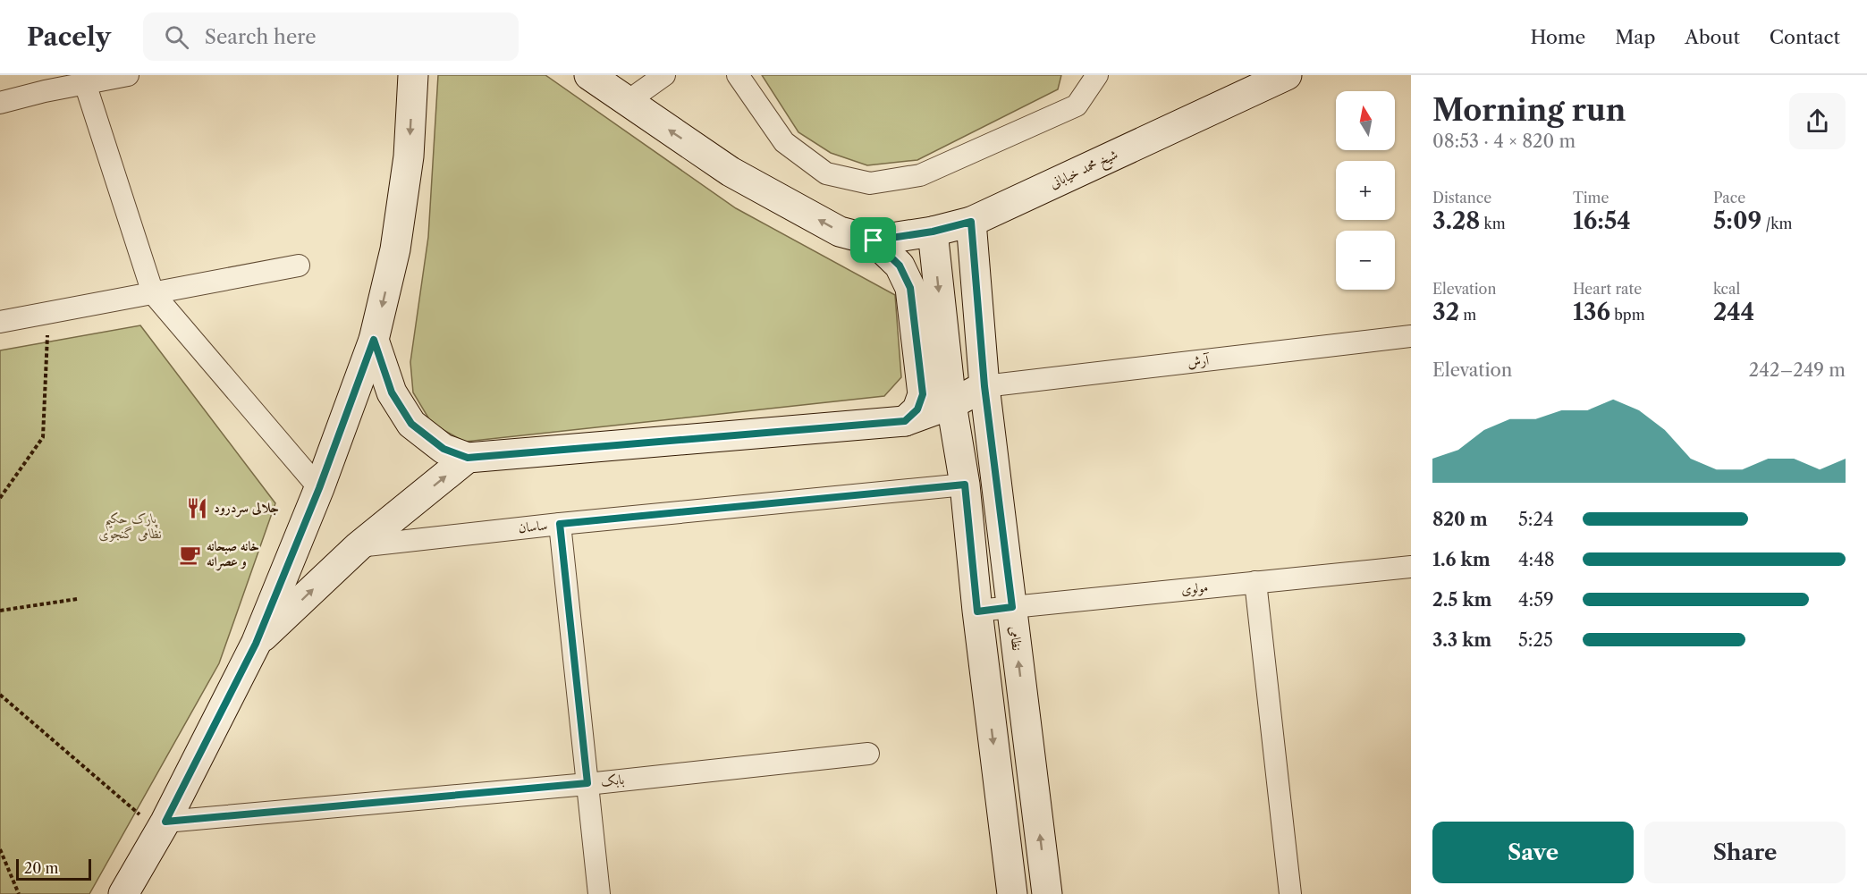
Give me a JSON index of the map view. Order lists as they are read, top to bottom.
{
  "streets": {
    "main road": ["شیخ محمد خیابانی", "نظامی"],
    "street": [
      "آرش",
      "ساسان",
      "مولوی",
      "بابک"
    ]
  },
  "crossings": [
    ["شیخ محمد خیابانی", "نظامی"],
    ["آرش", "نظامی"],
    ["مولوی", "نظامی"]
  ],
  "parks": ["پارک حکیم نظامی گنجوی"],
  "places": {
    "restaurant": ["جلالی سردرود"],
    "cafe": ["خانه صبحانه و عصرانه"]
  },
  "scale_bar": "20 m",
  "north": "top",
  "page": {
    "header": "Pacely",
    "search": "Search here",
    "nav": [
      "Home",
      "Map",
      "About",
      "Contact"
    ],
    "heading": ["Morning run", "08:53 · 4 × 820 m"],
    "map_buttons": ["+", "−"],
    "stats": [
      ["Distance", "3.28 km"],
      ["Time", "16:54"],
      ["Pace", "5:09 /km"],
      ["Elevation", "32 m"],
      ["Heart rate", "136 bpm"],
      ["kcal", "244"]
    ],
    "chart": ["Elevation", "242–249 m"],
    "list": [
      {
        "name": "820 m",
        "note": "5:24"
      },
      {
        "name": "1.6 km",
        "note": "4:48"
      },
      {
        "name": "2.5 km",
        "note": "4:59"
      },
      {
        "name": "3.3 km",
        "note": "5:25"
      }
    ],
    "buttons": ["Save", "Share"],
    "scale": "20 m"
  }
}
